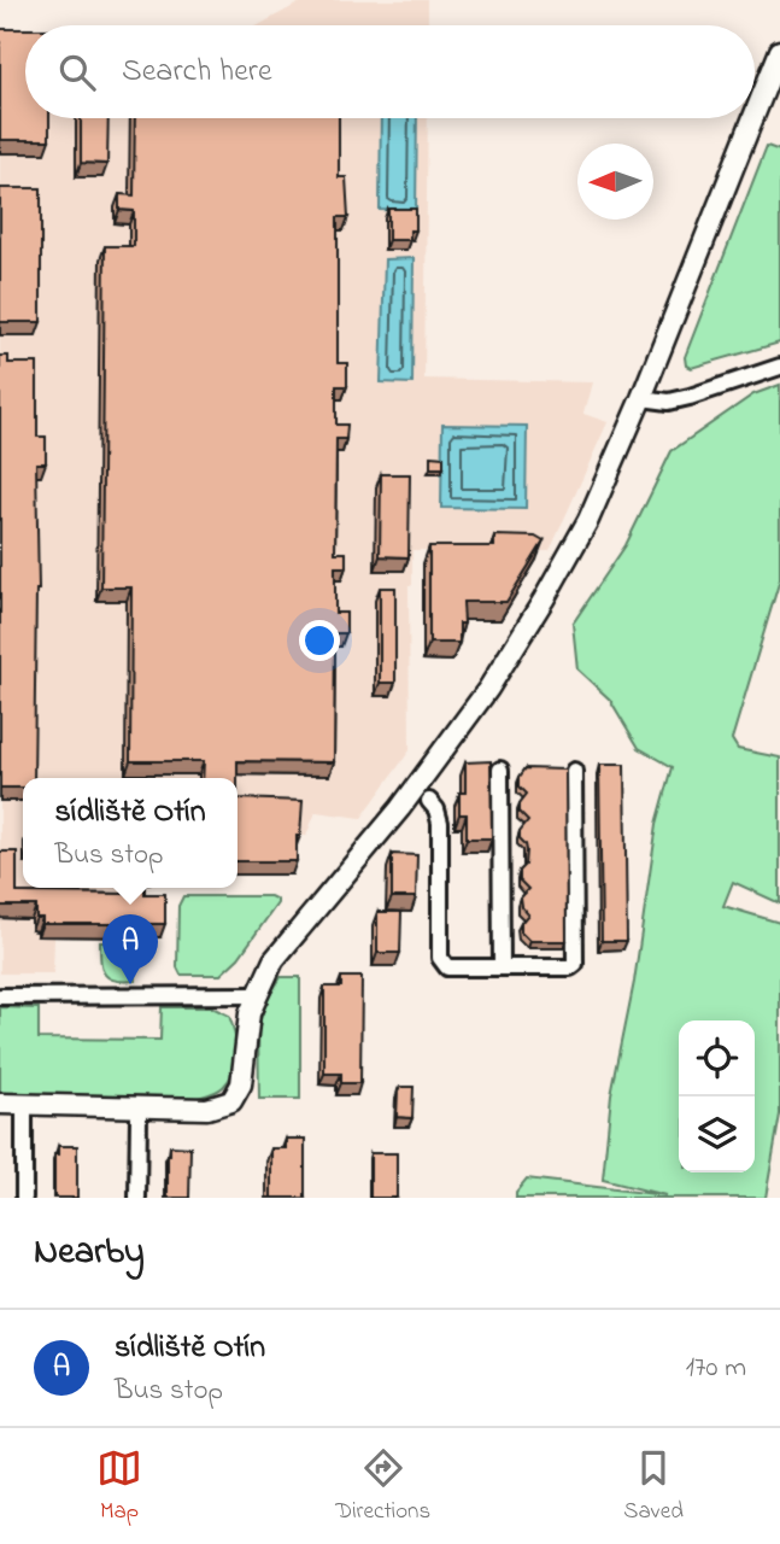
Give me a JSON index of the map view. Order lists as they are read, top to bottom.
{
  "north": "left",
  "page": {
    "search": "Search here",
    "popup": ["sídliště Otín", "Bus stop"],
    "pins": "A",
    "heading": "Nearby",
    "list": [
      {
        "mark": "A",
        "name": "sídliště Otín",
        "note": "Bus stop",
        "value": "170 m"
      }
    ],
    "nav": ["Map", "Directions", "Saved"]
  }
}
